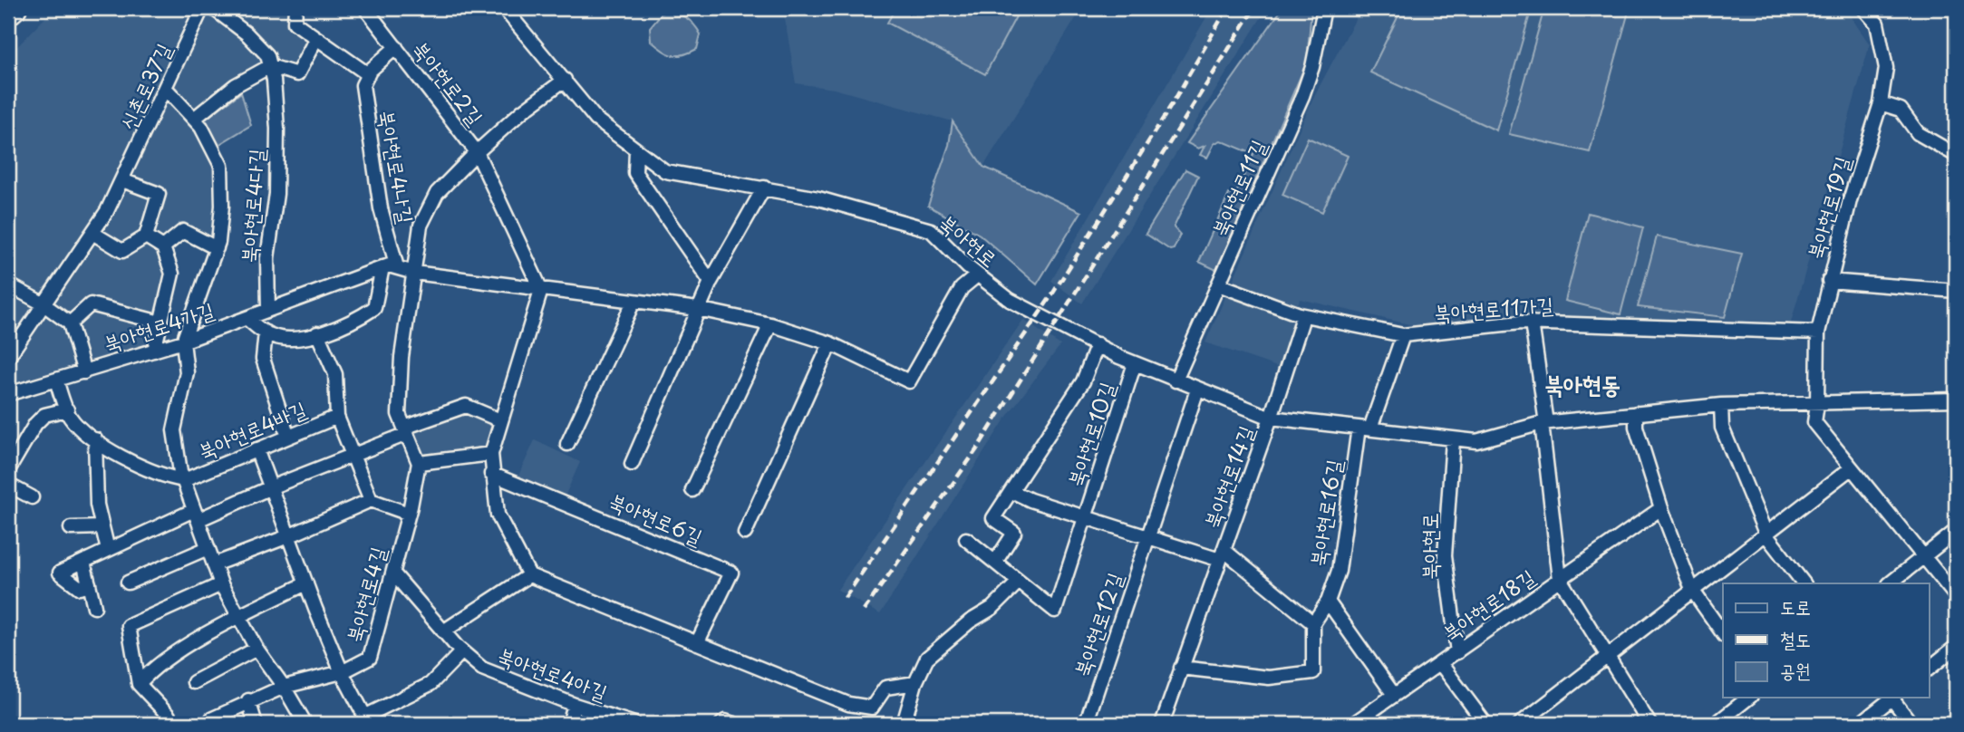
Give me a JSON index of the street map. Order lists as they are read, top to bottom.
{
  "streets": {
    "street": [
      "북아현로2길",
      "신촌로37길",
      "북아현로4나길",
      "북아현로11길",
      "북아현로4다길",
      "북아현로19길",
      "북아현로",
      "북아현로11가길",
      "북아현로4가길",
      "북아현로4바길",
      "북아현로10길",
      "북아현로14길",
      "북아현로16길",
      "북아현로6길",
      "북아현로4길",
      "북아현로18길",
      "북아현로12길",
      "북아현로4아길"
    ]
  },
  "crossings": [
    ["북아현로4나길", "북아현로4가길"],
    ["북아현로11길", "북아현로"],
    ["북아현로11길", "북아현로11가길"],
    ["북아현로4다길", "북아현로4가길"],
    ["북아현로19길", "북아현로"],
    ["북아현로19길", "북아현로11가길"],
    ["북아현로", "북아현로10길"],
    ["북아현로", "북아현로14길"],
    ["북아현로", "북아현로16길"],
    ["북아현로", "북아현로18길"],
    ["북아현로", "북아현로12길"],
    ["북아현로11가길", "북아현로16길"],
    ["북아현로4가길", "북아현로4바길"],
    ["북아현로14길", "북아현로12길"],
    ["북아현로4길", "북아현로4아길"]
  ],
  "districts": ["북아현동"],
  "legend": ["도로", "철도", "공원"]
}
